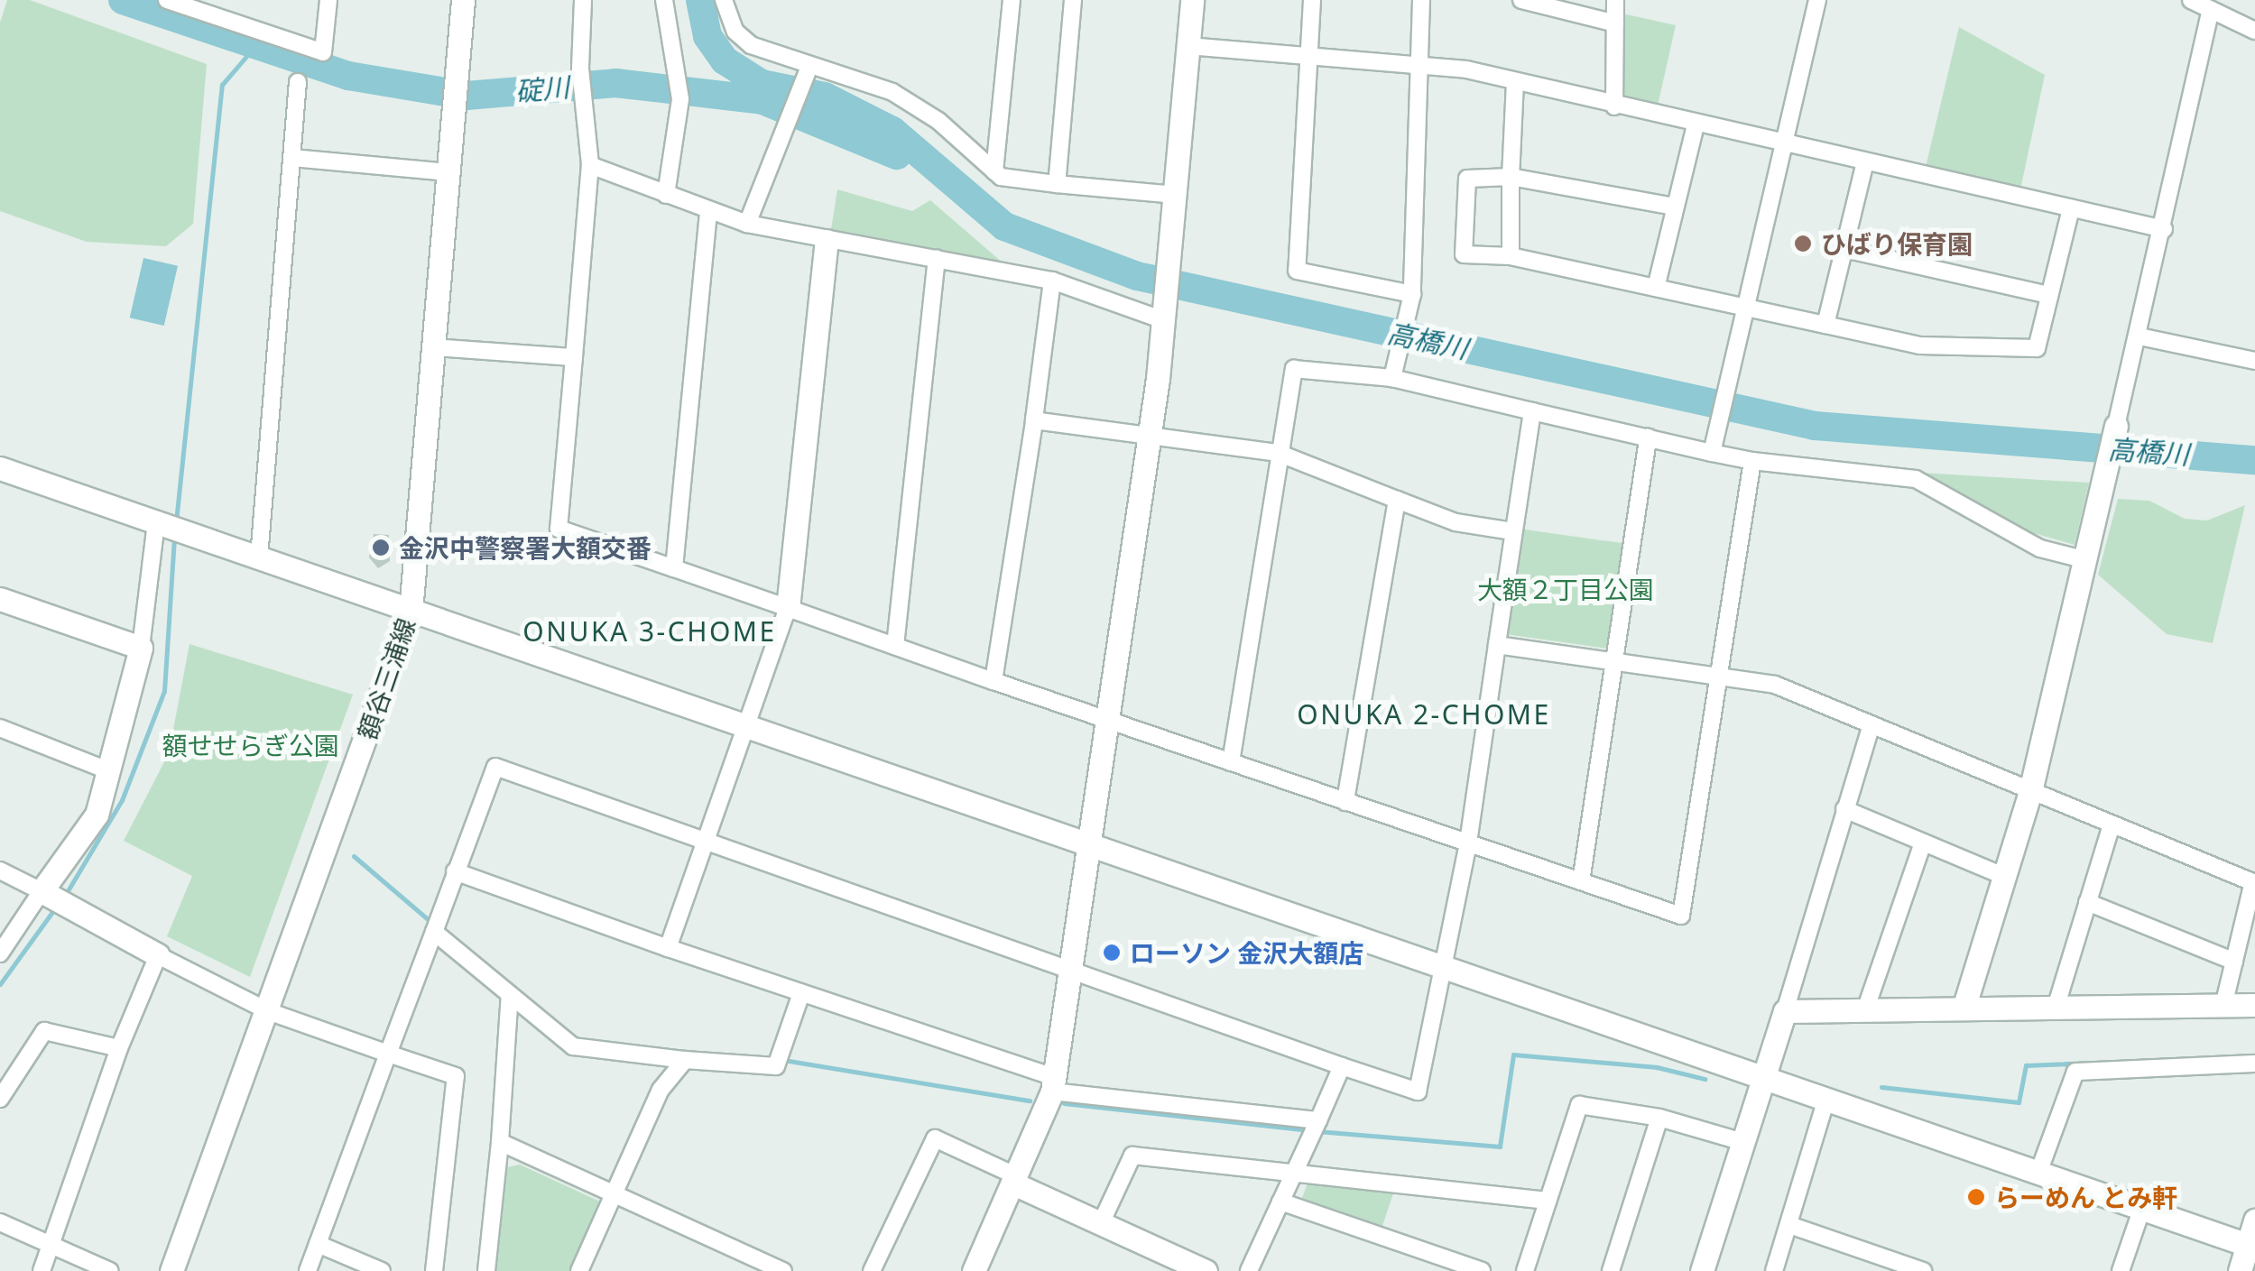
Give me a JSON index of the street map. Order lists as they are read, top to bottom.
{
  "streets": {
    "street": ["額谷三浦線"]
  },
  "districts": ["ONUKA 3-CHOME", "ONUKA 2-CHOME"],
  "water": ["碇川", "高橋川"],
  "parks": ["大額２丁目公園", "額せせらぎ公園"],
  "places": [
    "ひばり保育園",
    "金沢中警察署大額交番",
    "ローソン 金沢大額店",
    "らーめん とみ軒"
  ]
}
